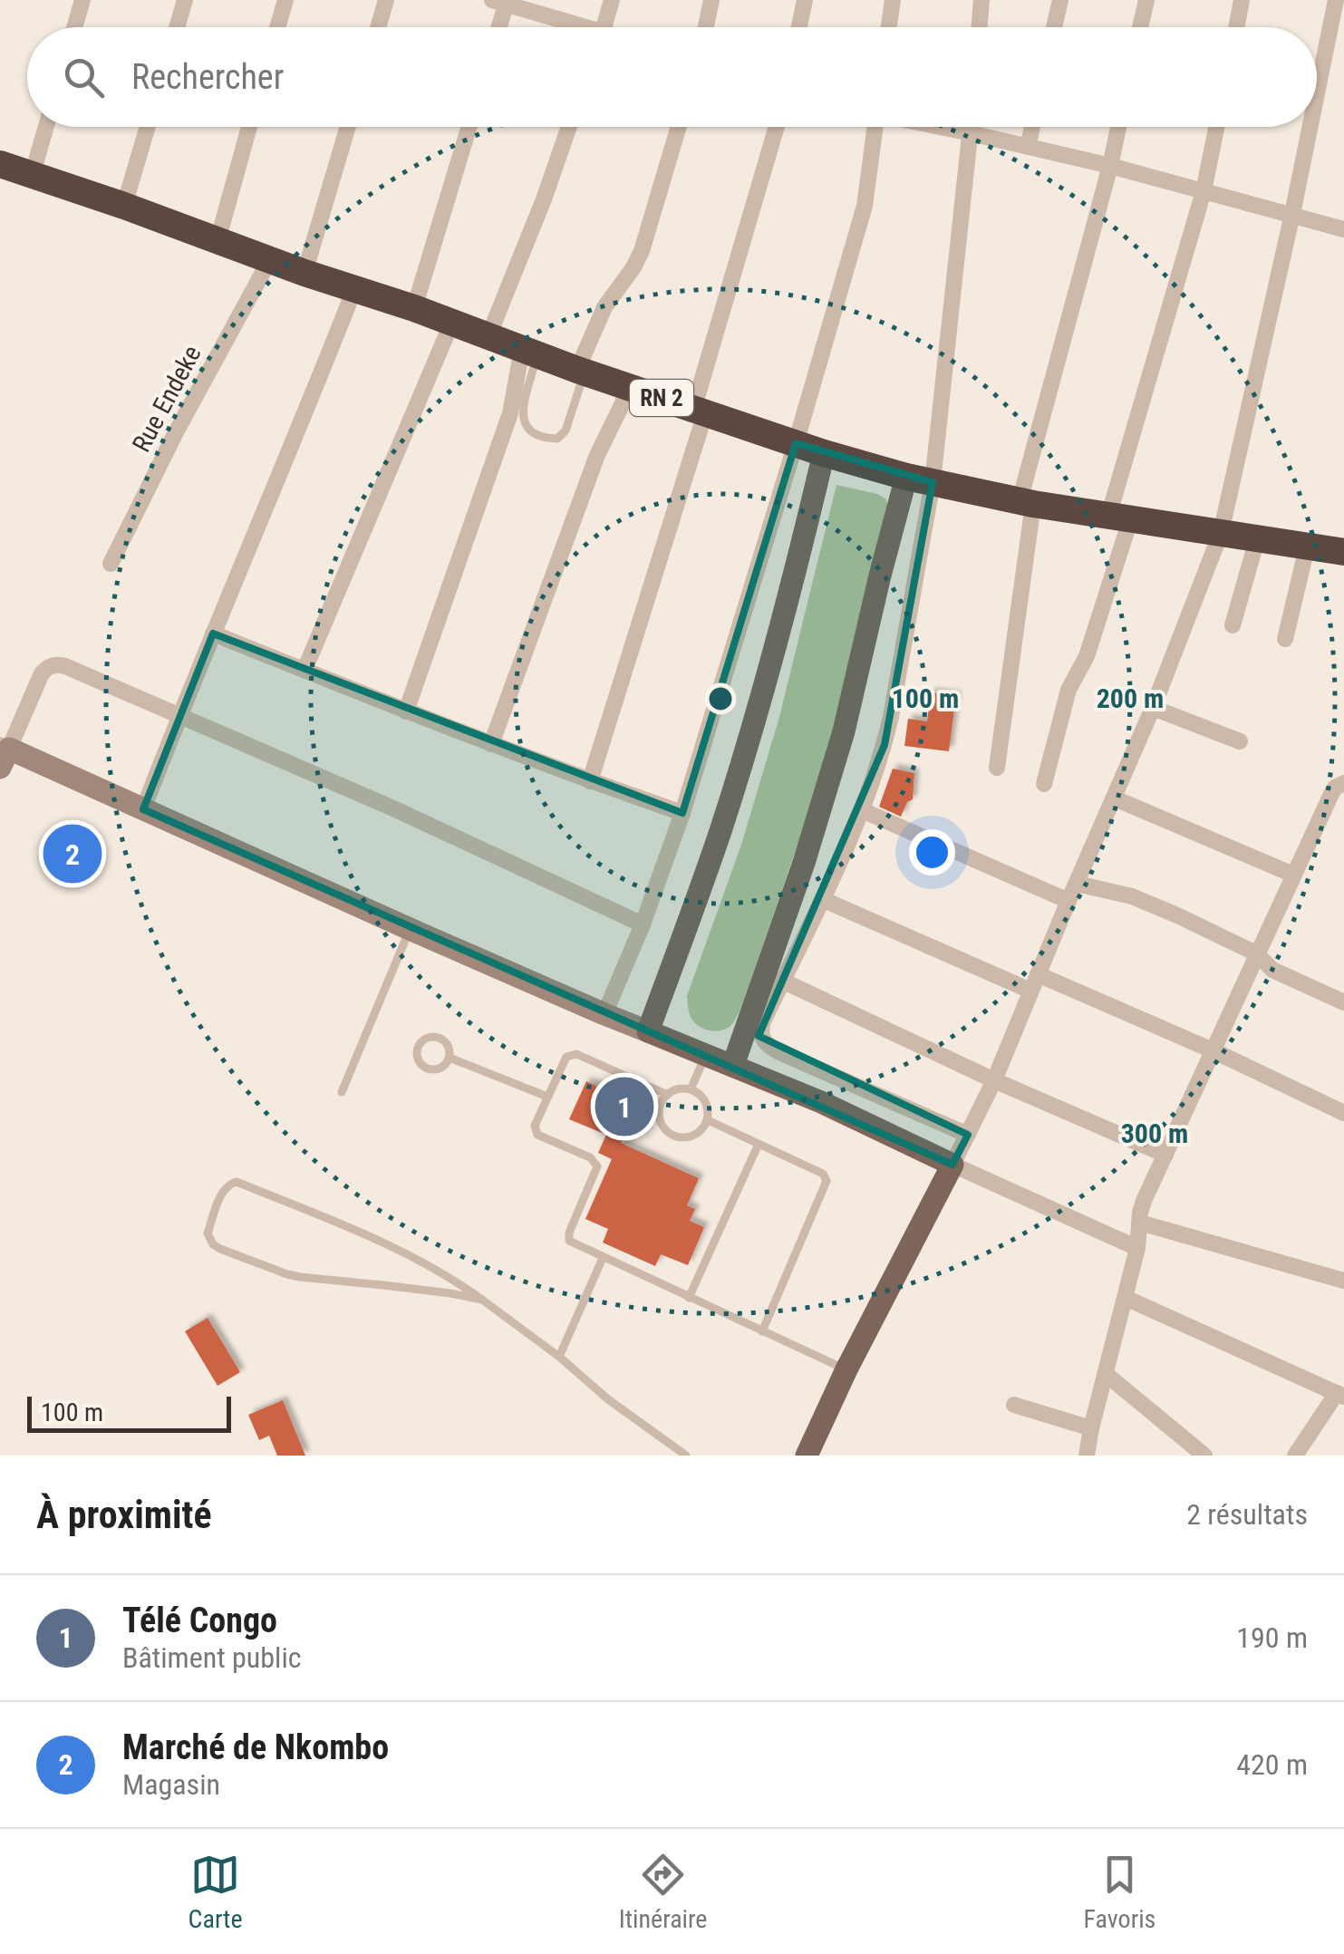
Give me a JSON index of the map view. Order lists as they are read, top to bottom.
{
  "streets": {
    "highway": ["RN 2"],
    "street": ["Rue Endeke"]
  },
  "crossings": [
    ["RN 2", "Rue Endeke"]
  ],
  "scale_bar": "100 m",
  "page": {
    "search": "Rechercher",
    "pins": ["2", "1"],
    "scale": "100 m",
    "heading": ["À proximité", "2 résultats"],
    "list": [
      {
        "mark": "1",
        "name": "Télé Congo",
        "note": "Bâtiment public",
        "value": "190 m"
      },
      {
        "mark": "2",
        "name": "Marché de Nkombo",
        "note": "Magasin",
        "value": "420 m"
      }
    ],
    "nav": ["Carte", "Itinéraire", "Favoris"]
  },
  "rings": ["100 m", "200 m", "300 m"]
}
